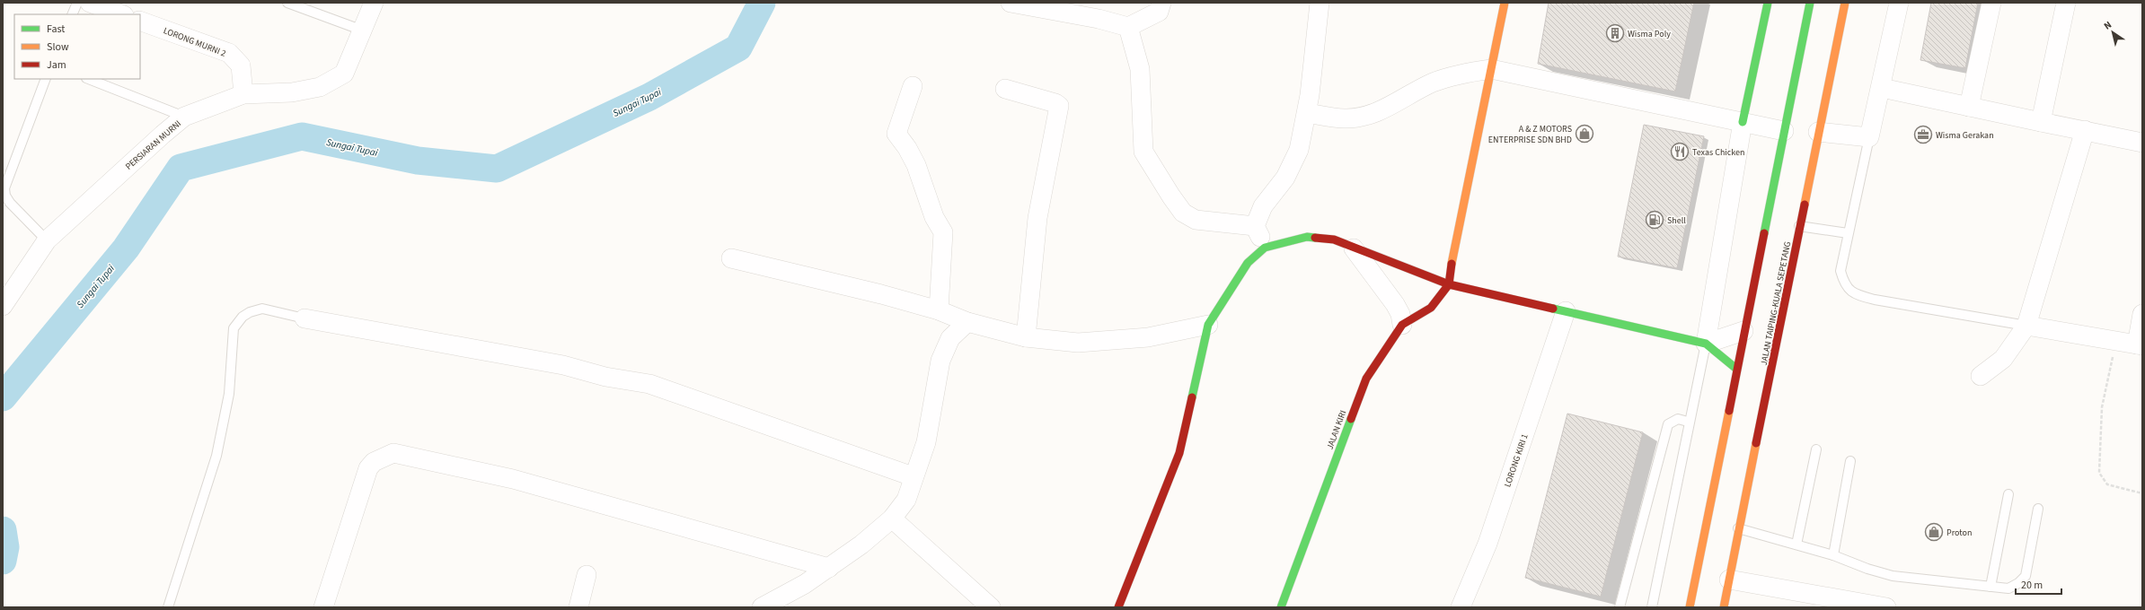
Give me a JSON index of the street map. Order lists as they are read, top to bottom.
{
  "streets": {
    "street": [
      "LORONG MURNI 2",
      "PERSIARAN MURNI",
      "JALAN TAIPING-KUALA SEPETANG",
      "JALAN KIRI",
      "LORONG KIRI 1"
    ]
  },
  "crossings": [
    ["LORONG MURNI 2", "PERSIARAN MURNI"]
  ],
  "water": ["Sungai Tupai"],
  "places": {
    "building": ["Wisma Poly"],
    "shop": ["A & Z MOTORS ENTERPRISE SDN BHD", "Proton"],
    "office": ["Wisma Gerakan"],
    "restaurant": ["Texas Chicken"],
    "fuel station": ["Shell"]
  },
  "legend": ["Fast", "Slow", "Jam"],
  "scale_bar": "20 m",
  "north": "top left"
}
